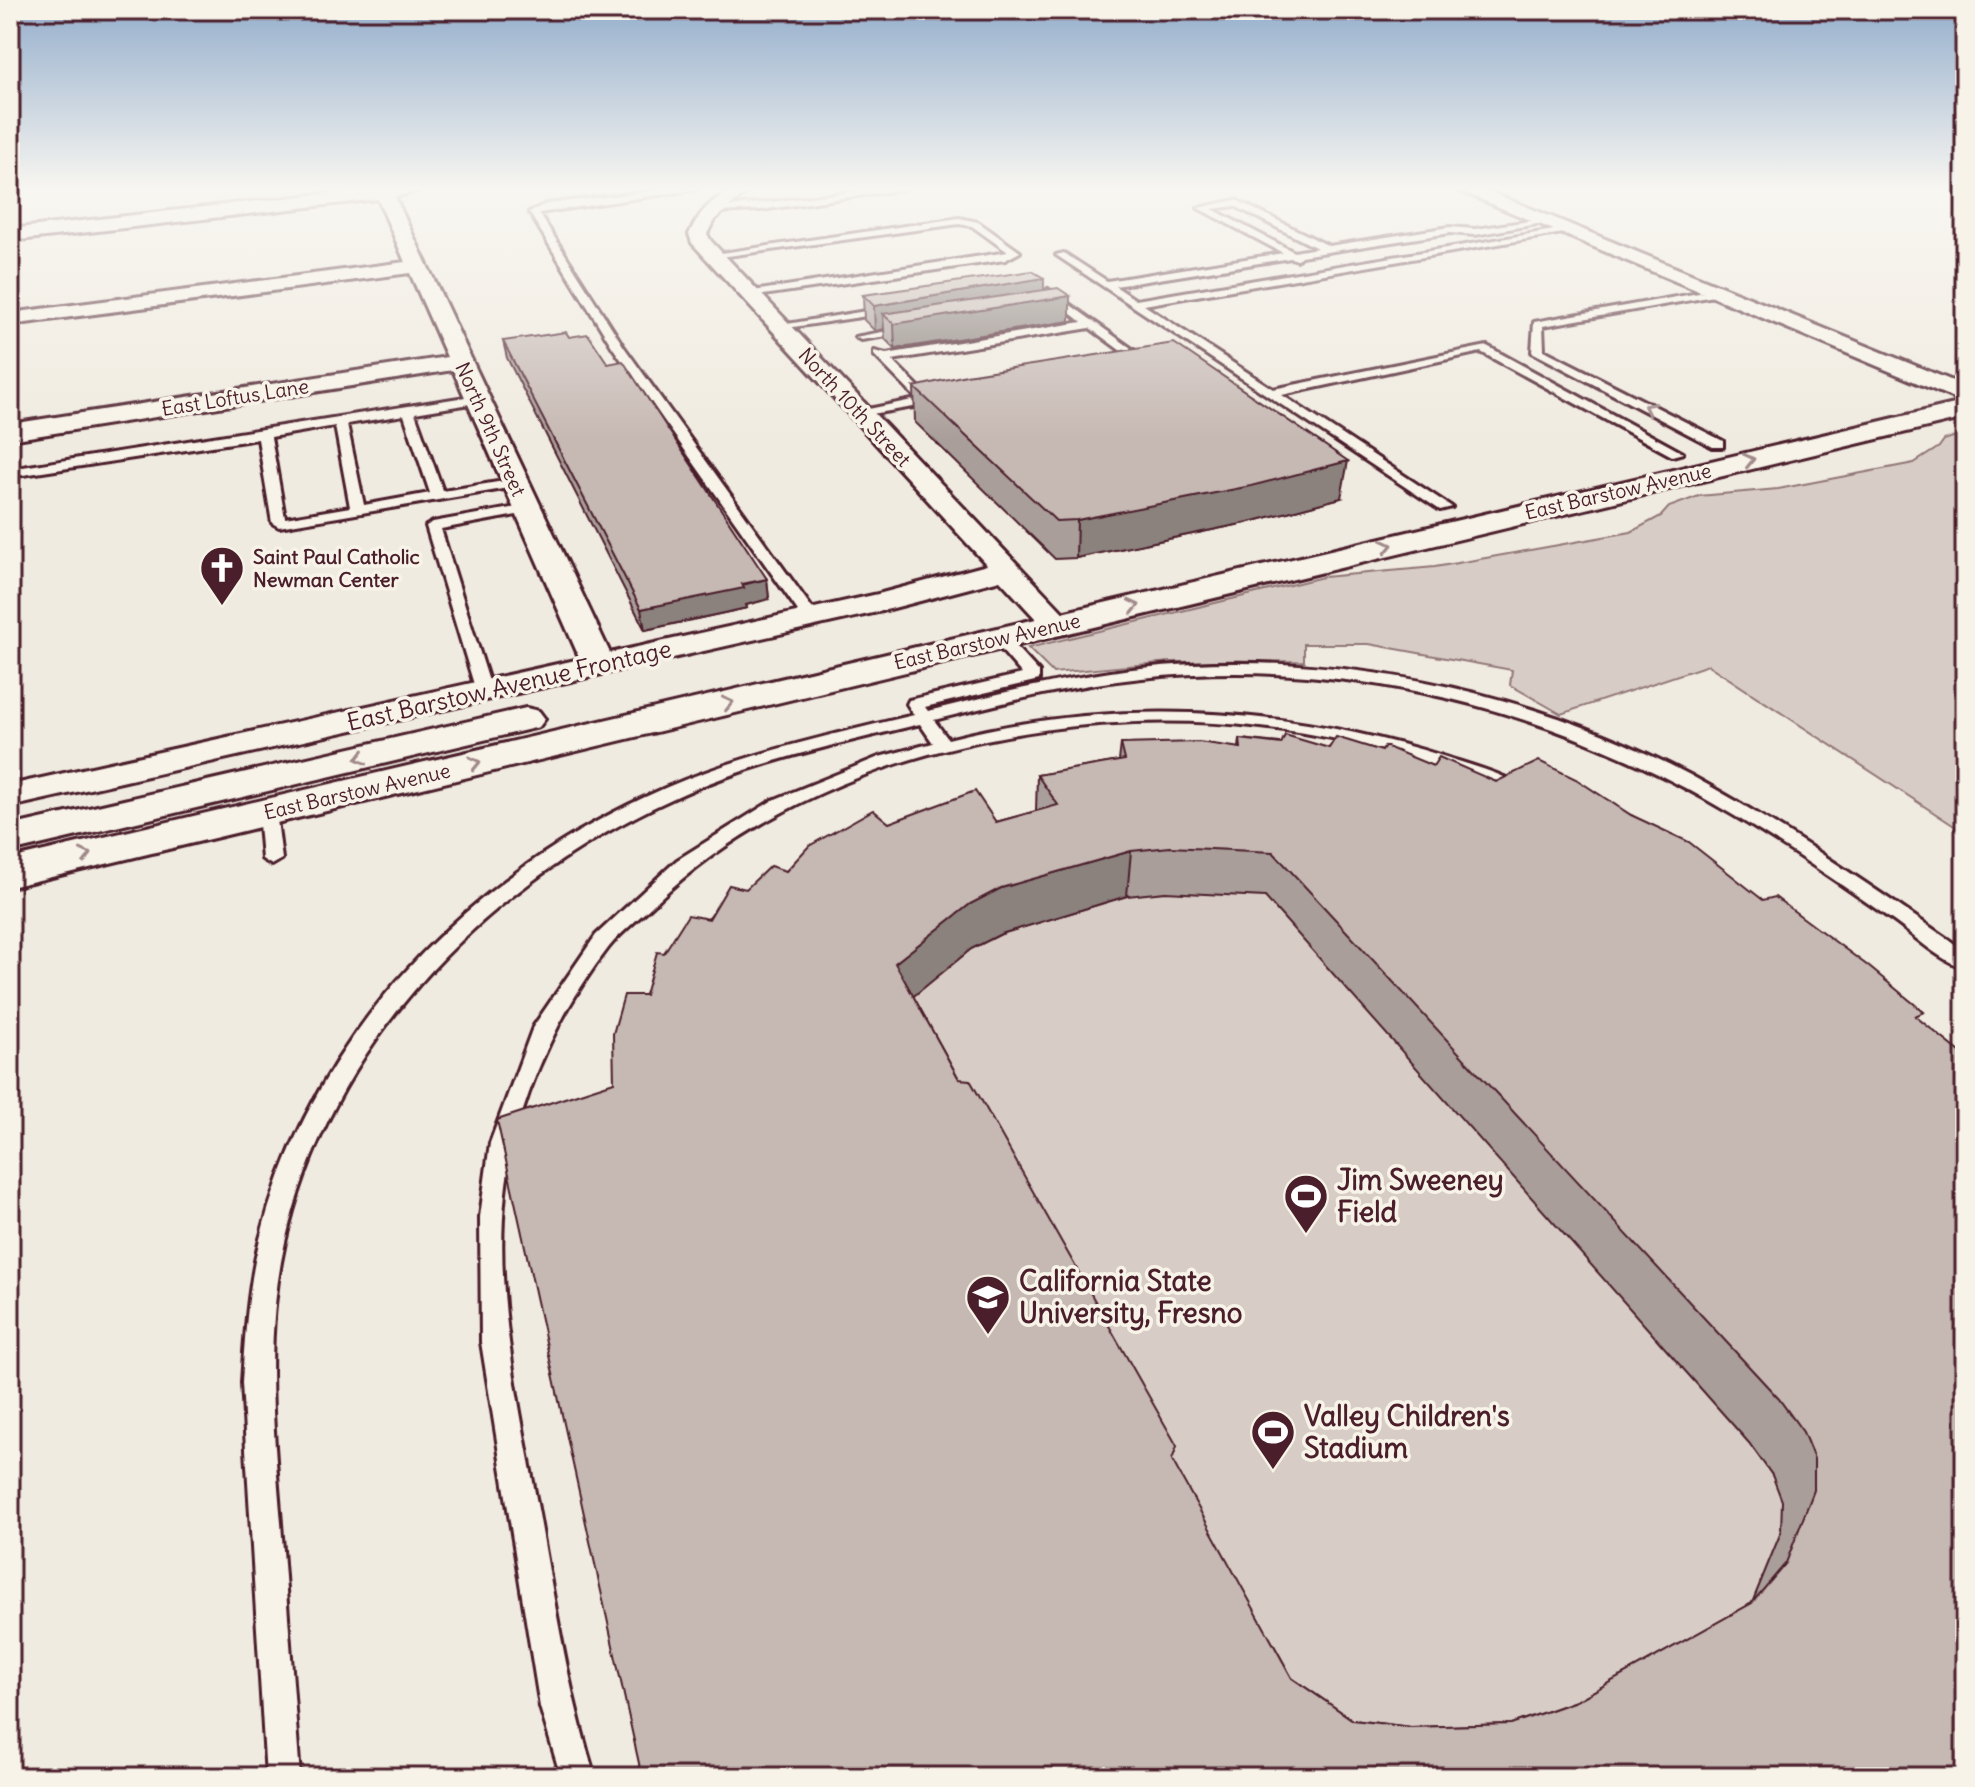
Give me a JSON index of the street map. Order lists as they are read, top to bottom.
{
  "streets": {
    "main road": ["East Barstow Avenue"],
    "street": [
      "East Loftus Lane",
      "North 10th Street",
      "North 9th Street",
      "East Barstow Avenue Frontage"
    ]
  },
  "crossings": [
    ["East Loftus Lane", "North 9th Street"],
    ["North 10th Street", "East Barstow Avenue"],
    ["North 10th Street", "East Barstow Avenue Frontage"],
    ["North 9th Street", "East Barstow Avenue Frontage"]
  ],
  "places": {
    "church": ["Saint Paul Catholic Newman Center"],
    "sports": ["Jim Sweeney Field", "Valley Children's Stadium"],
    "school or university": ["California State University, Fresno"]
  }
}
